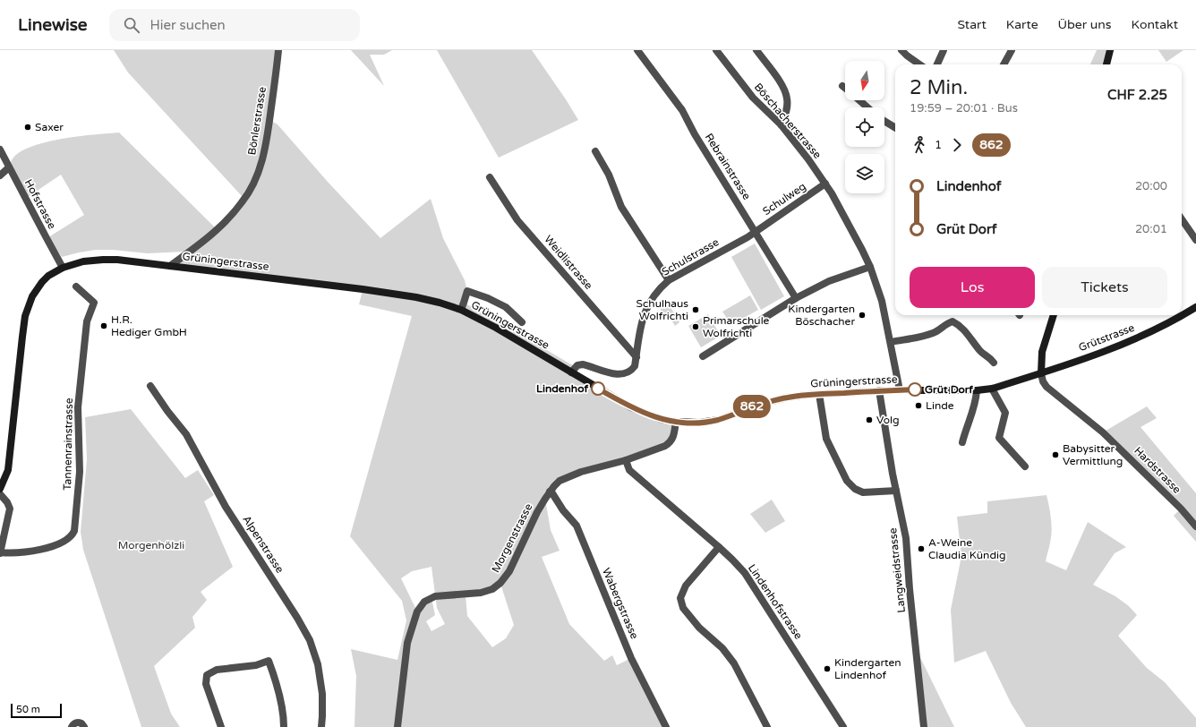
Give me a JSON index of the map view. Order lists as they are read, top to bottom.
{
  "streets": {
    "main road": ["Grüningerstrasse", "Grütstrasse"],
    "street": [
      "Bönlerstrasse",
      "Böschacherstrasse",
      "Rebrainstrasse",
      "Schulweg",
      "Hofstrasse",
      "Schulstrasse",
      "Weidlistrasse",
      "Tannenrainstrasse",
      "Hardstrasse",
      "Morgenstrasse",
      "Alpenstrasse",
      "Langweidstrasse",
      "Lindenhofstrasse",
      "Wabergstrasse"
    ]
  },
  "crossings": [
    ["Bönlerstrasse", "Grüningerstrasse"],
    ["Böschacherstrasse", "Schulweg"],
    ["Böschacherstrasse", "Grüningerstrasse"],
    ["Rebrainstrasse", "Schulweg"],
    ["Rebrainstrasse", "Schulstrasse"],
    ["Schulweg", "Schulstrasse"],
    ["Hofstrasse", "Grüningerstrasse"],
    ["Schulstrasse", "Grüningerstrasse"],
    ["Schulstrasse", "Weidlistrasse"],
    ["Grüningerstrasse", "Grütstrasse"],
    ["Grüningerstrasse", "Hardstrasse"],
    ["Grüningerstrasse", "Morgenstrasse"],
    ["Grüningerstrasse", "Langweidstrasse"],
    ["Grütstrasse", "Hardstrasse"],
    ["Morgenstrasse", "Lindenhofstrasse"],
    ["Morgenstrasse", "Wabergstrasse"]
  ],
  "parks": ["Morgenhölzli"],
  "places": [
    "Saxer",
    "Schulhaus Wolfrichti",
    "Kindergarten Böschacher",
    "H.R. Hediger GmbH",
    "Primarschule Wolfrichti",
    "Lindenhof",
    "Grüt Dorf",
    "Linde",
    "Volg",
    "Babysitter Vermittlung",
    "A-Weine Claudia Kündig",
    "Kindergarten Lindenhof"
  ],
  "lines": ["bus line 862"],
  "scale_bar": "50 m",
  "north": "bottom",
  "page": {
    "header": "Linewise",
    "search": "Hier suchen",
    "nav": [
      "Start",
      "Karte",
      "Über uns",
      "Kontakt"
    ],
    "on_map": "862",
    "heading": ["2 Min.", "19:59 – 20:01 · Bus", "CHF 2.25"],
    "legs": ["1", "862"],
    "list": [
      {
        "name": "Lindenhof",
        "value": "20:00"
      },
      {
        "name": "Grüt Dorf",
        "value": "20:01"
      }
    ],
    "buttons": ["Los", "Tickets"],
    "scale": "50 m"
  }
}
